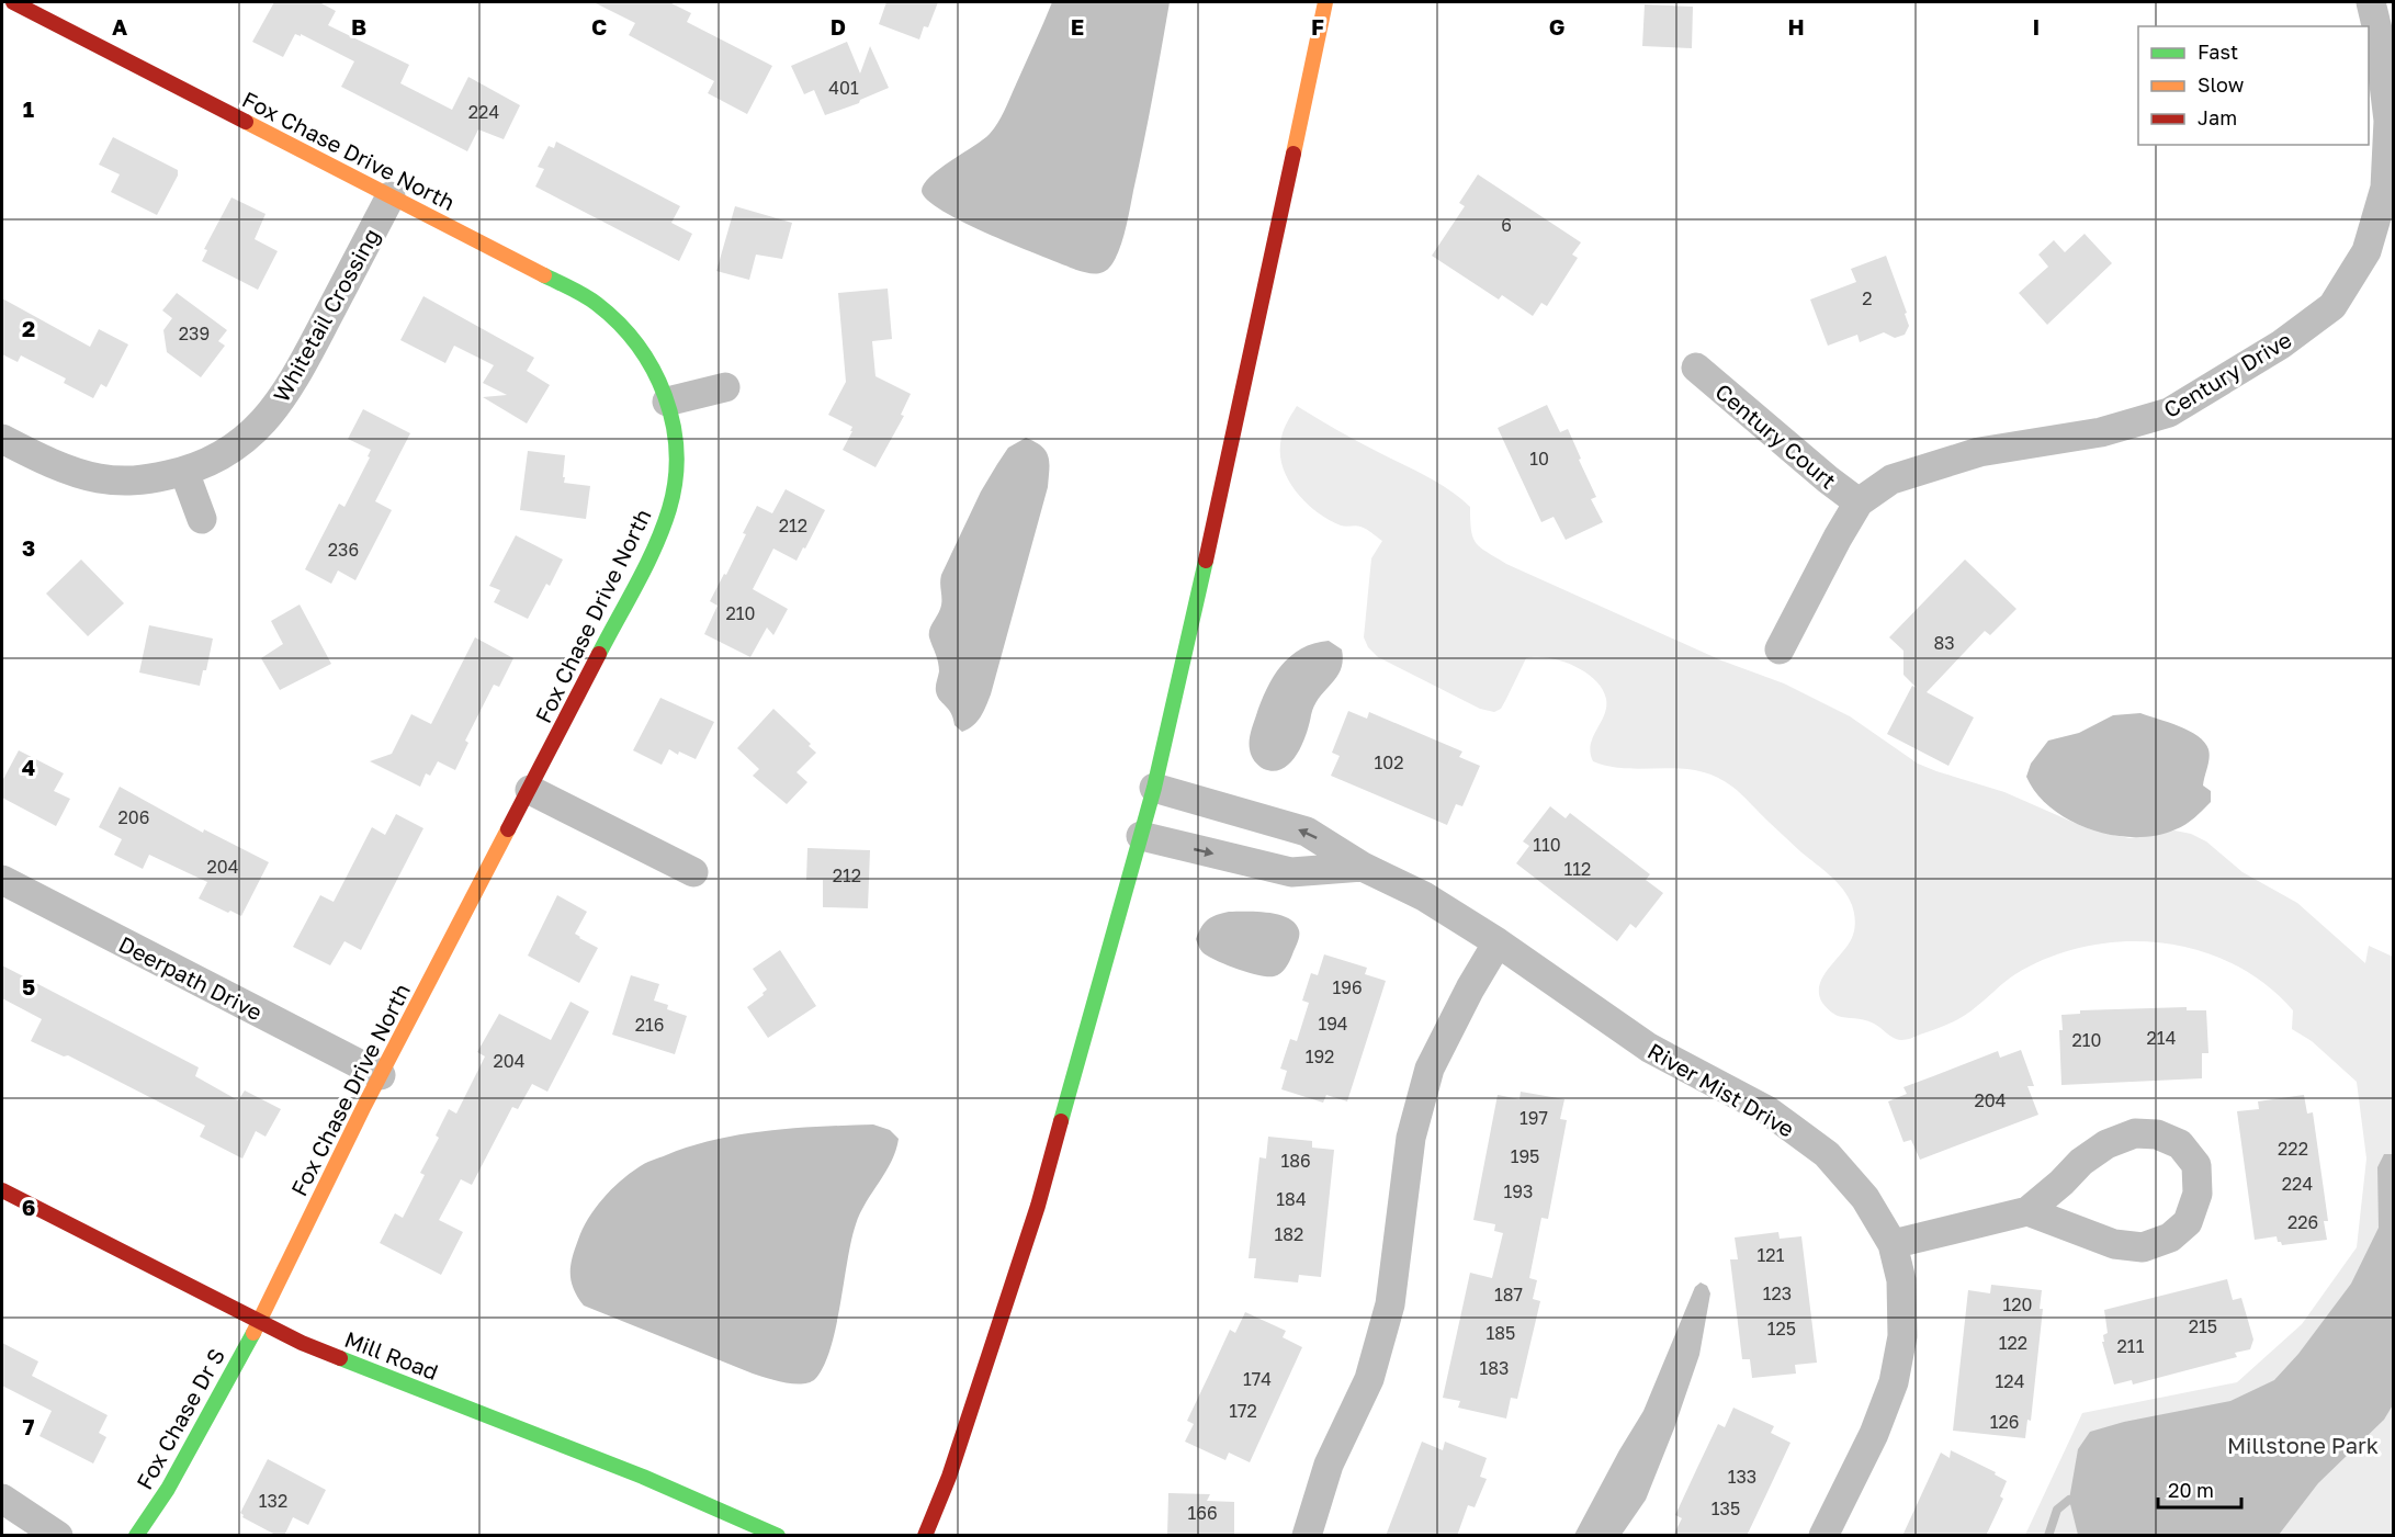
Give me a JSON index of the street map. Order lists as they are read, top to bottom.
{
  "streets": {
    "street": [
      "Fox Chase Drive North",
      "Whitetail Crossing",
      "Century Drive",
      "Century Court",
      "Deerpath Drive",
      "River Mist Drive",
      "Mill Road",
      "Fox Chase Dr S"
    ]
  },
  "crossings": [
    ["Fox Chase Drive North", "Whitetail Crossing"],
    ["Fox Chase Drive North", "Deerpath Drive"],
    ["Fox Chase Drive North", "Mill Road"],
    ["Fox Chase Drive North", "Fox Chase Dr S"],
    ["Century Drive", "Century Court"],
    ["Mill Road", "Fox Chase Dr S"]
  ],
  "parks": ["Millstone Park"],
  "house_numbers": [
    "401",
    "224",
    "6",
    "2",
    "239",
    "10",
    "212",
    "236",
    "210",
    "83",
    "102",
    "206",
    "110",
    "204",
    "112",
    "212",
    "196",
    "194",
    "216",
    "214",
    "210",
    "192",
    "204",
    "204",
    "197",
    "222",
    "195",
    "186",
    "224",
    "193",
    "184",
    "226",
    "182",
    "121",
    "123",
    "187",
    "120",
    "215",
    "125",
    "185",
    "122",
    "211",
    "183",
    "174",
    "124",
    "172",
    "126",
    "133",
    "132",
    "135",
    "166"
  ],
  "legend": ["Fast", "Slow", "Jam"],
  "scale_bar": "20 m",
  "grid": {
    "columns": [
      "A",
      "B",
      "C",
      "D",
      "E",
      "F",
      "G",
      "H",
      "I"
    ],
    "rows": [
      "1",
      "2",
      "3",
      "4",
      "5",
      "6",
      "7"
    ]
  }
}
